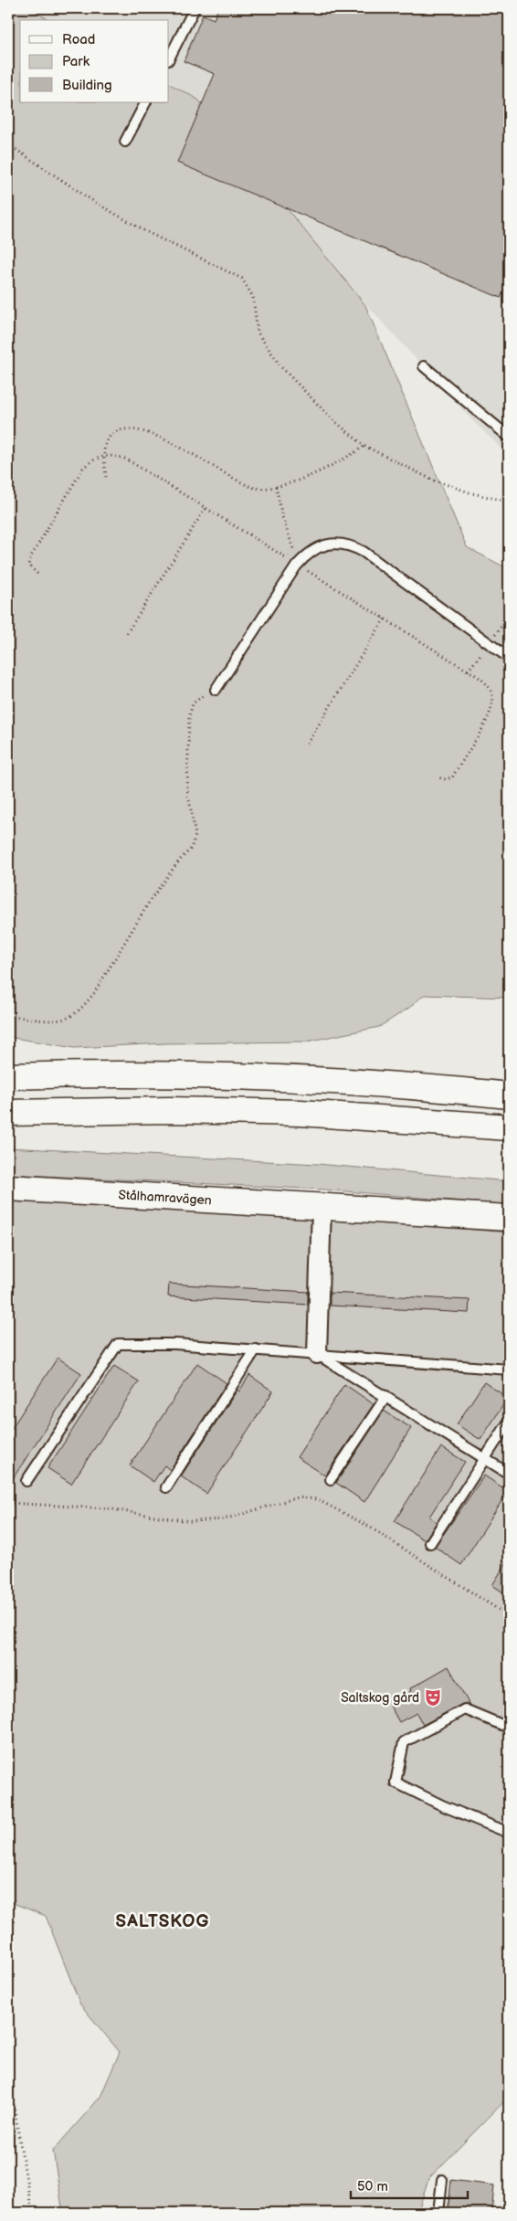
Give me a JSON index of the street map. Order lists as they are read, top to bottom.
{
  "streets": {
    "main road": ["Stålhamravägen"]
  },
  "districts": ["SALTSKOG"],
  "places": {
    "theatre": ["Saltskog gård"]
  },
  "legend": ["Road", "Park", "Building"],
  "scale_bar": "50 m"
}
